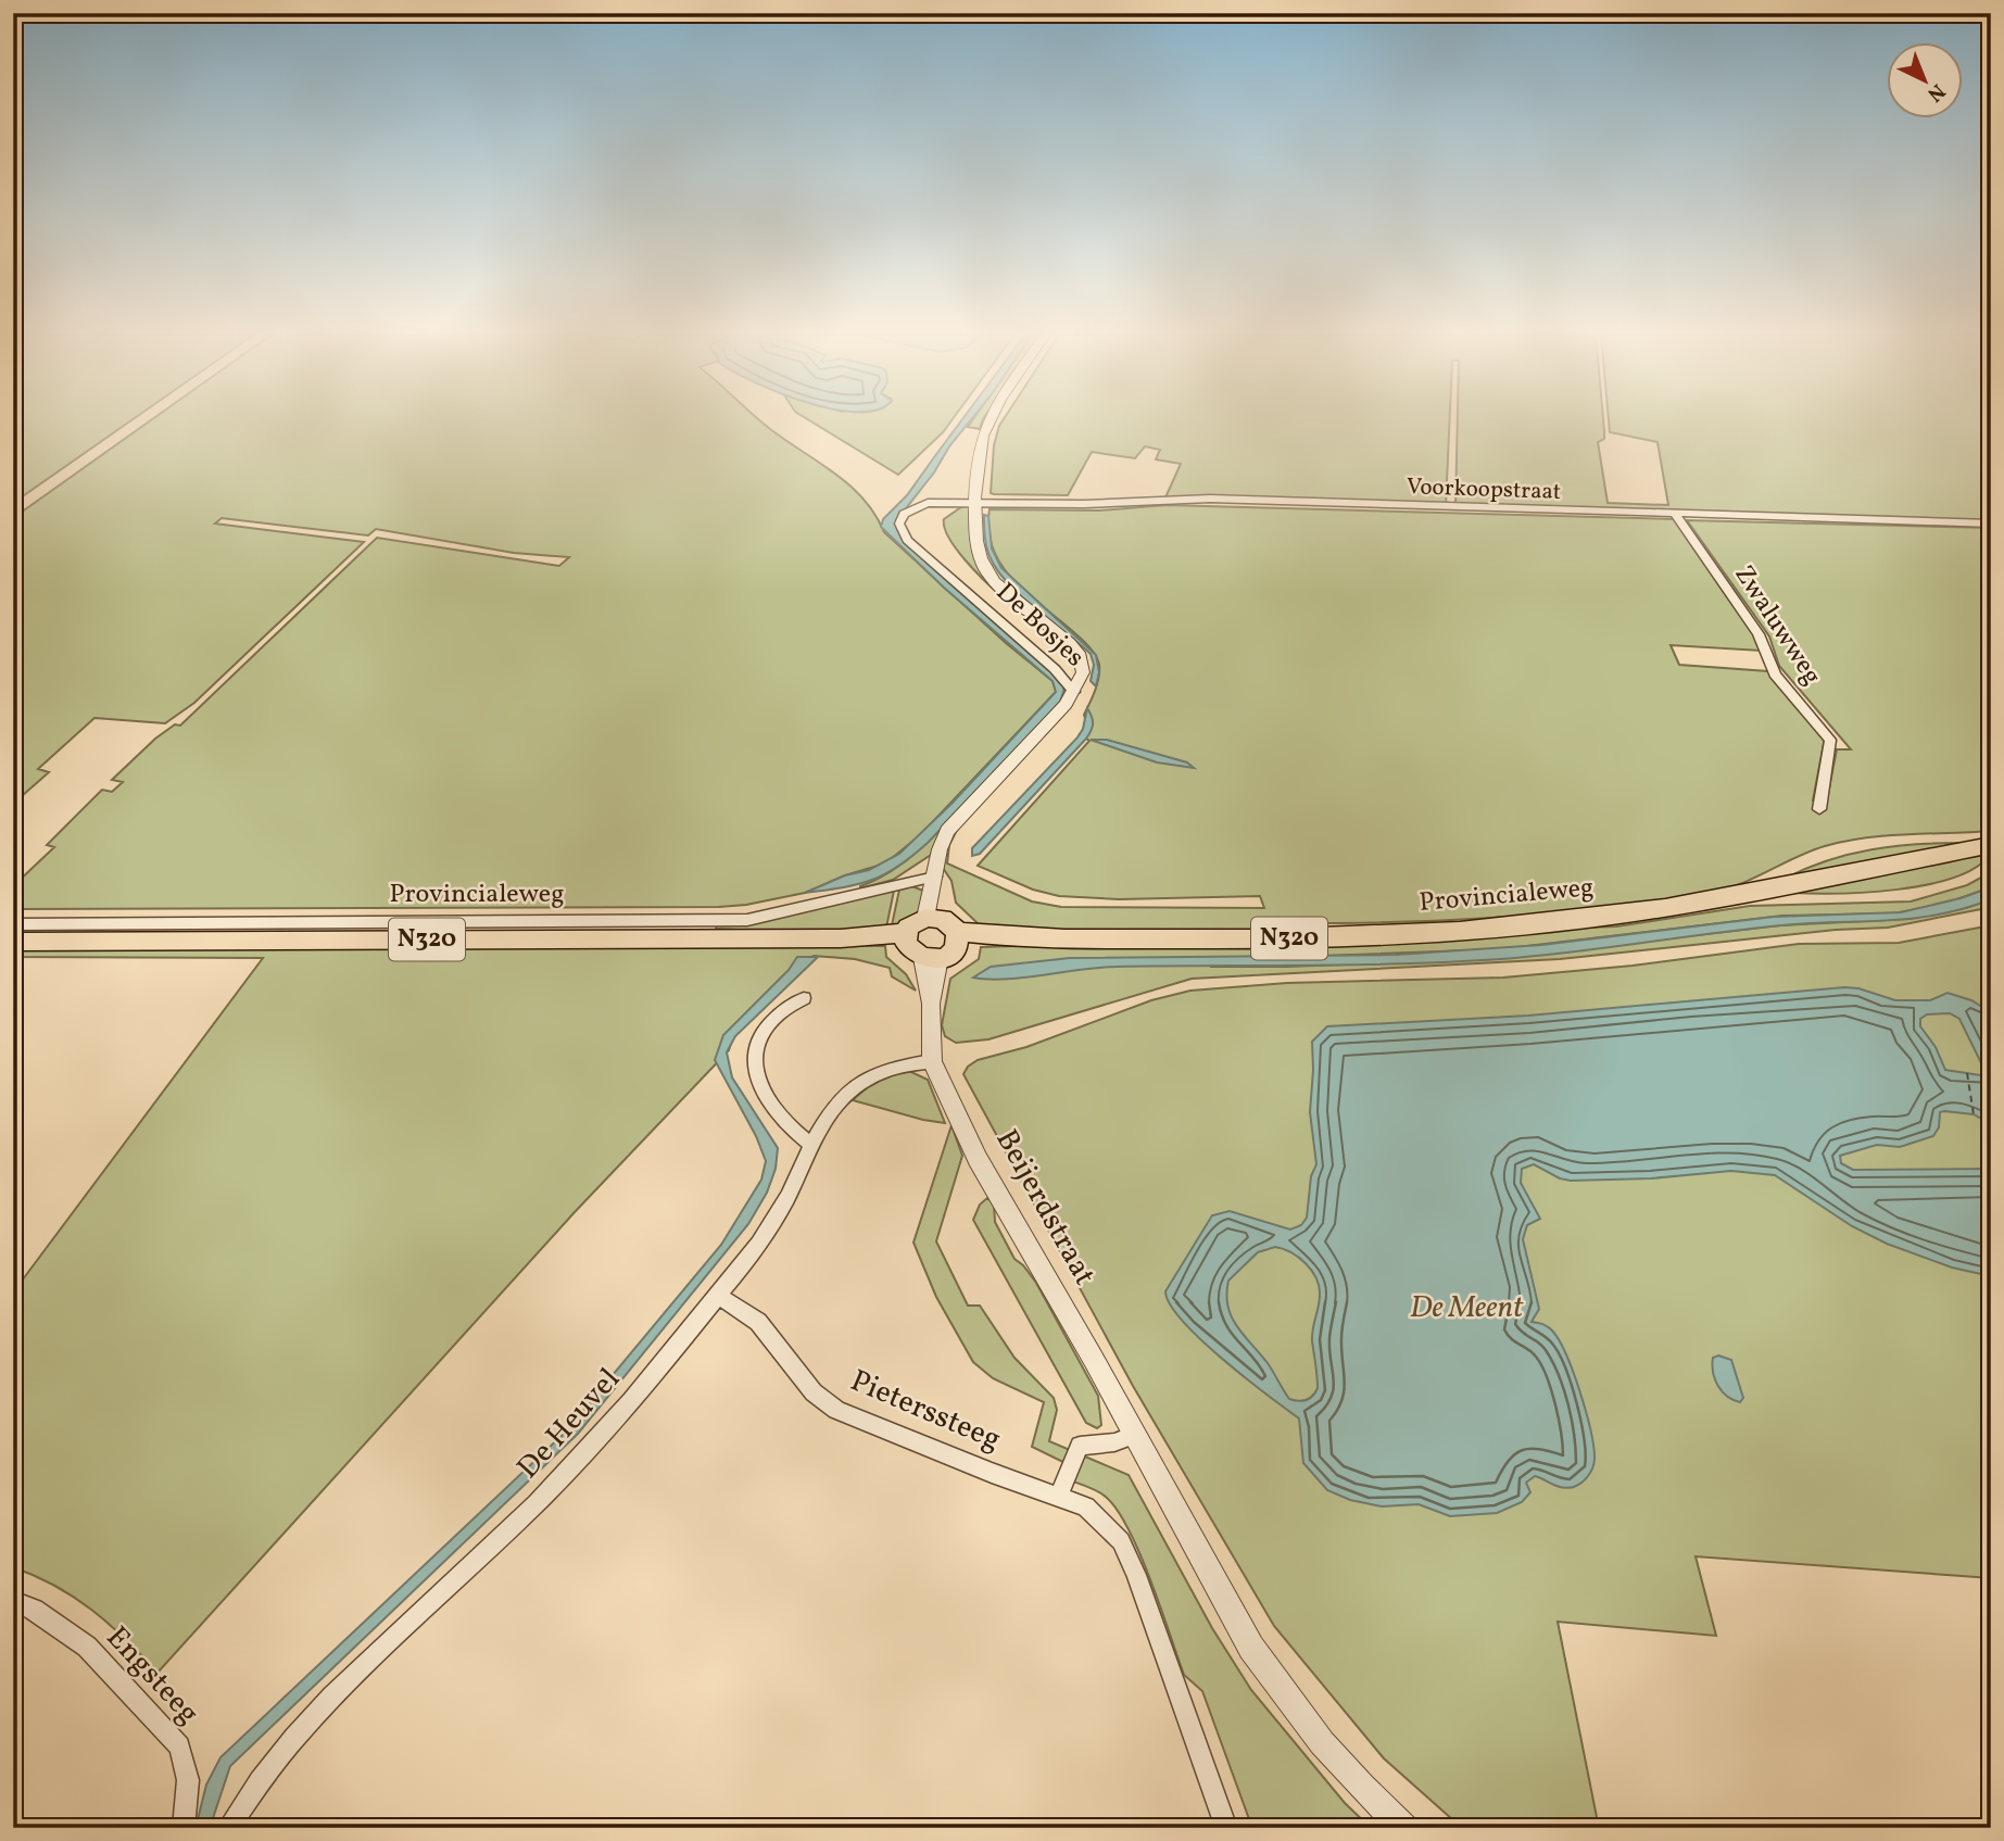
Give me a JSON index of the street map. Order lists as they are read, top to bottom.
{
  "streets": {
    "highway": ["Provincialeweg", "N320"],
    "street": [
      "Voorkoopstraat",
      "De Bosjes",
      "Zwaluwweg",
      "Beijerdstraat",
      "Pieterssteeg",
      "De Heuvel",
      "Engsteeg"
    ]
  },
  "crossings": [
    ["Voorkoopstraat", "De Bosjes"],
    ["Voorkoopstraat", "Zwaluwweg"],
    ["De Bosjes", "Provincialeweg"],
    ["De Bosjes", "Beijerdstraat"],
    ["Provincialeweg", "Beijerdstraat"],
    ["Beijerdstraat", "De Heuvel"],
    ["Pieterssteeg", "De Heuvel"]
  ],
  "parks": ["De Meent"],
  "north": "bottom right"
}
